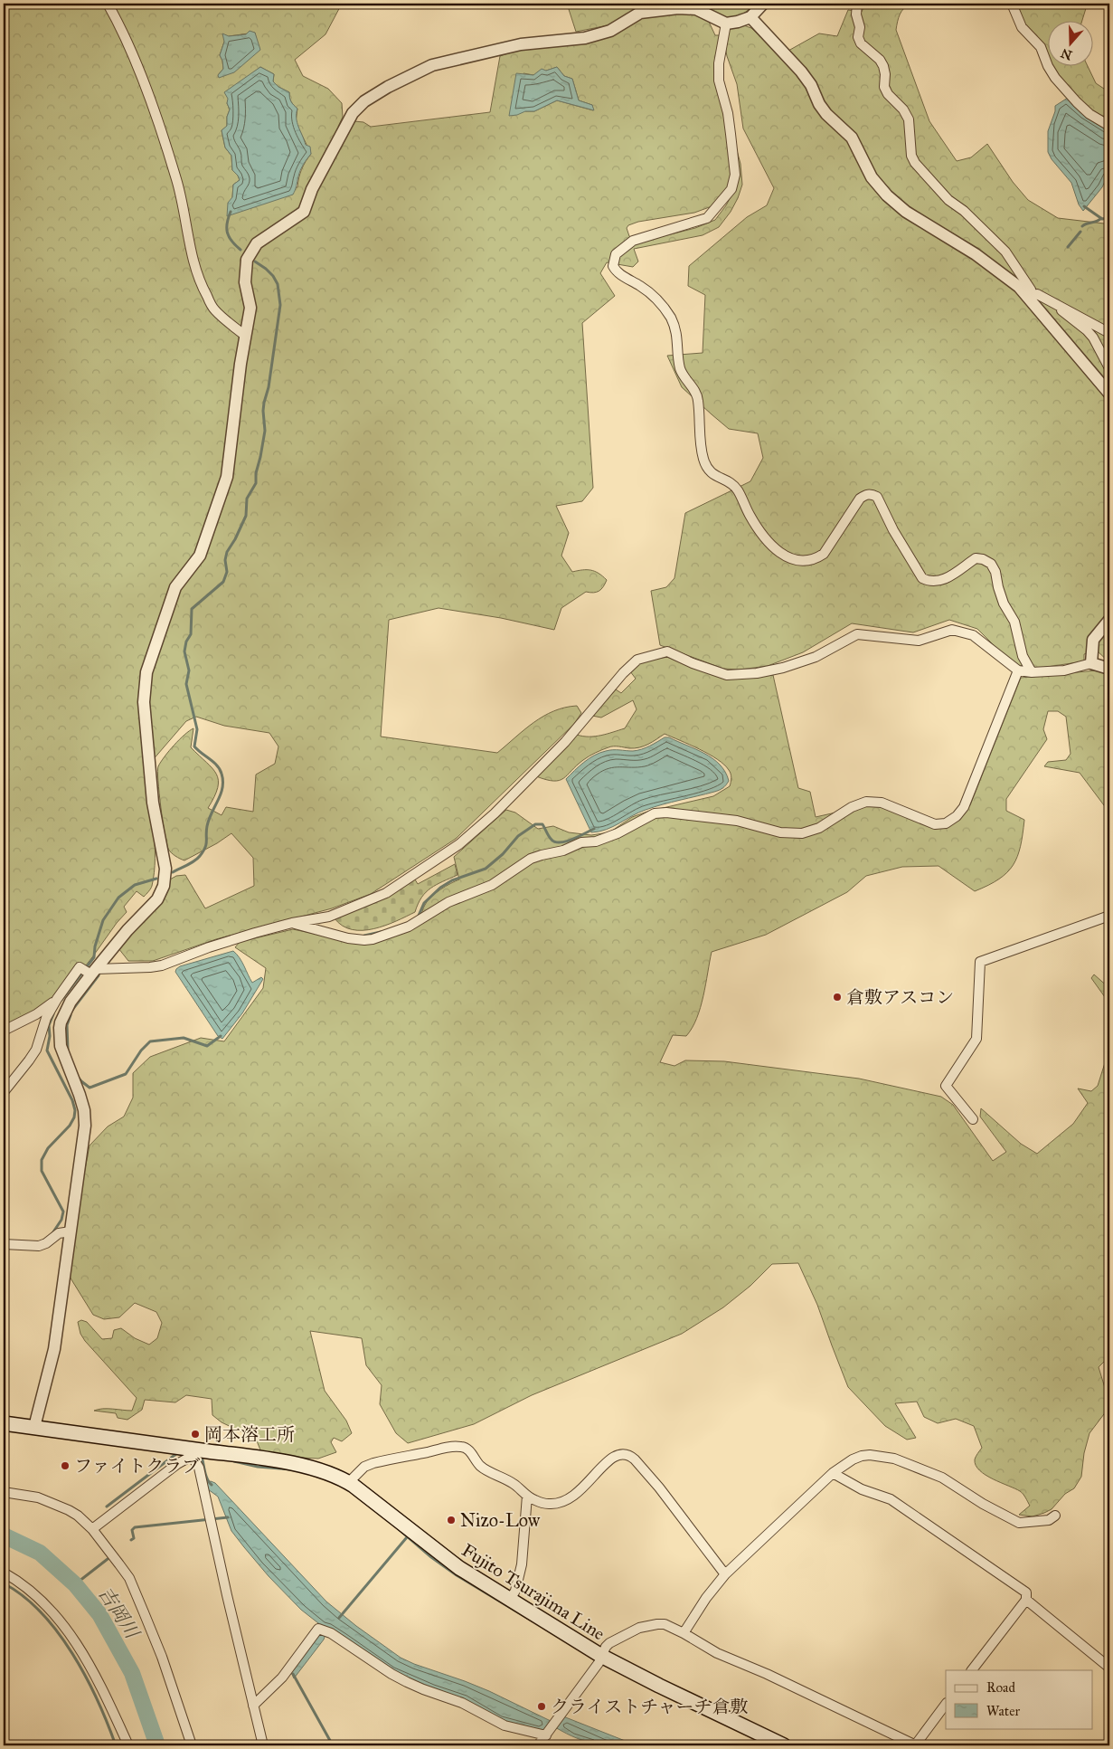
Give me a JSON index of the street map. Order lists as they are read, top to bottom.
{
  "streets": {
    "main road": ["Fujito Tsurajima Line"]
  },
  "water": ["吉岡川"],
  "places": [
    "倉敷アスコン",
    "岡本溶工所",
    "ファイトクラブ",
    "Nizo-Low",
    "クライストチャーチ倉敷"
  ],
  "legend": ["Road", "Water"],
  "north": "bottom"
}
